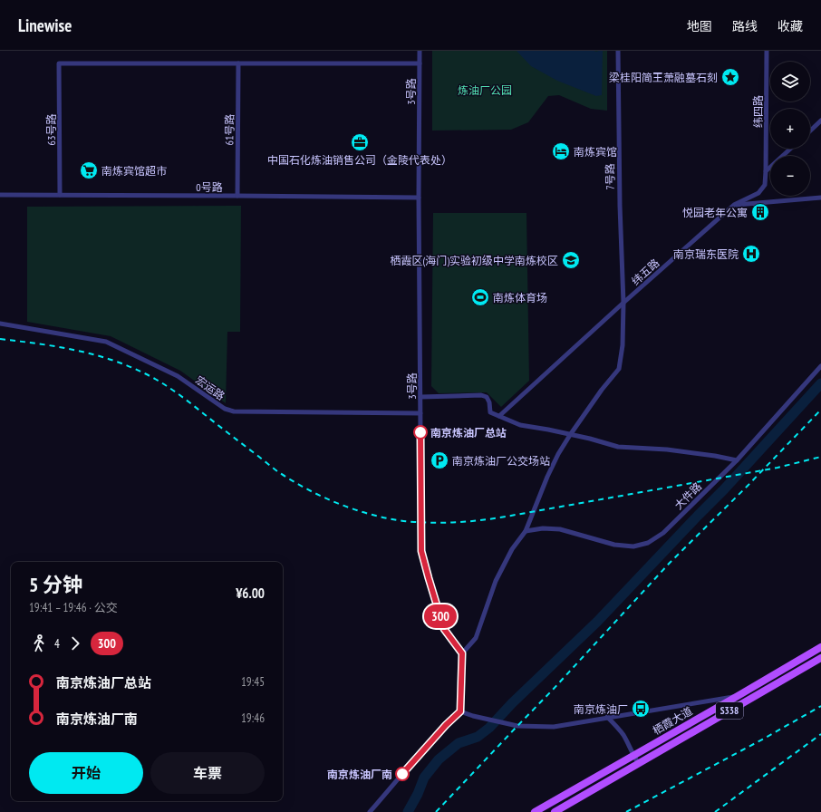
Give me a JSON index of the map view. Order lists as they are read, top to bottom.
{
  "streets": {
    "main road": ["S338", "栖霞大道"],
    "street": [
      "3号路",
      "纬四路",
      "63号路",
      "61号路",
      "7号路",
      "0号路",
      "纬五路",
      "宏运路",
      "大件路"
    ]
  },
  "crossings": [
    ["3号路", "7号路"],
    ["3号路", "0号路"],
    ["3号路", "宏运路"],
    ["纬四路", "纬五路"],
    ["63号路", "61号路"],
    ["63号路", "0号路"],
    ["61号路", "0号路"],
    ["7号路", "纬五路"],
    ["7号路", "大件路"]
  ],
  "parks": ["炼油厂公园"],
  "places": {
    "place": ["梁桂阳简王萧融墓石刻"],
    "office": ["中国石化炼油销售公司（金陵代表处）"],
    "hotel": ["南炼宾馆"],
    "supermarket": ["南炼宾馆超市"],
    "building": ["悦园老年公寓"],
    "hospital": ["南京瑞东医院"],
    "school or university": ["栖霞区(海门)实验初级中学南炼校区"],
    "sports": ["南炼体育场"],
    "other": ["南京炼油厂总站", "南京炼油厂南"],
    "parking": ["南京炼油厂公交场站"],
    "bus stop": ["南京炼油厂"]
  },
  "lines": ["bus line 300"],
  "page": {
    "header": "Linewise",
    "nav": ["地图", "路线", "收藏"],
    "on_map": "300",
    "map_buttons": ["+", "−"],
    "heading": ["5 分钟", "19:41 – 19:46 · 公交", "¥6.00"],
    "legs": ["4", "300"],
    "list": [
      {
        "name": "南京炼油厂总站",
        "value": "19:45"
      },
      {
        "name": "南京炼油厂南",
        "value": "19:46"
      }
    ],
    "buttons": ["开始", "车票"]
  }
}
